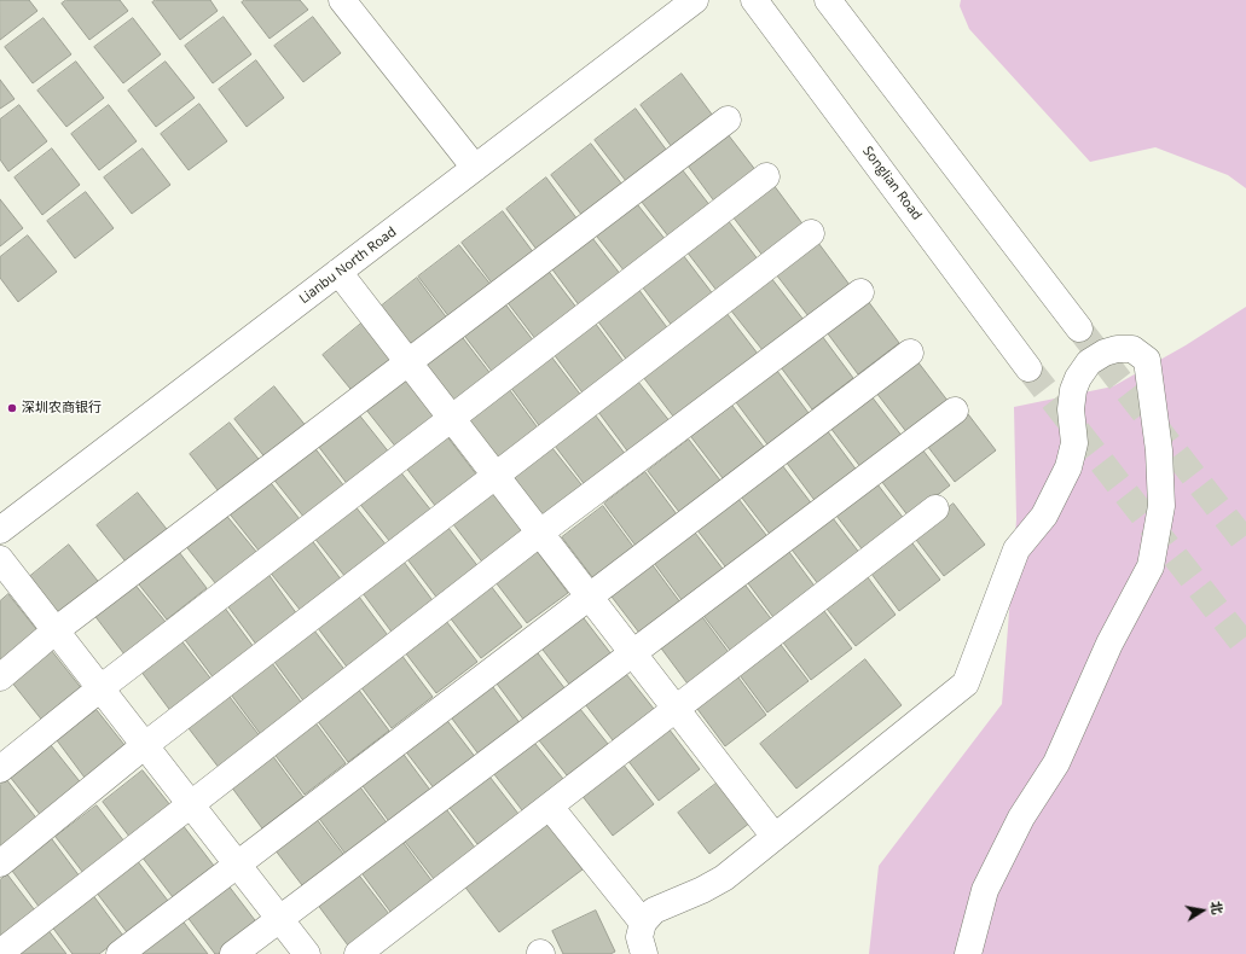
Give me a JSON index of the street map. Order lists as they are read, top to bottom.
{
  "streets": {
    "street": ["Songlian Road", "Lianbu North Road"]
  },
  "places": ["深圳农商银行"],
  "north": "right"
}
